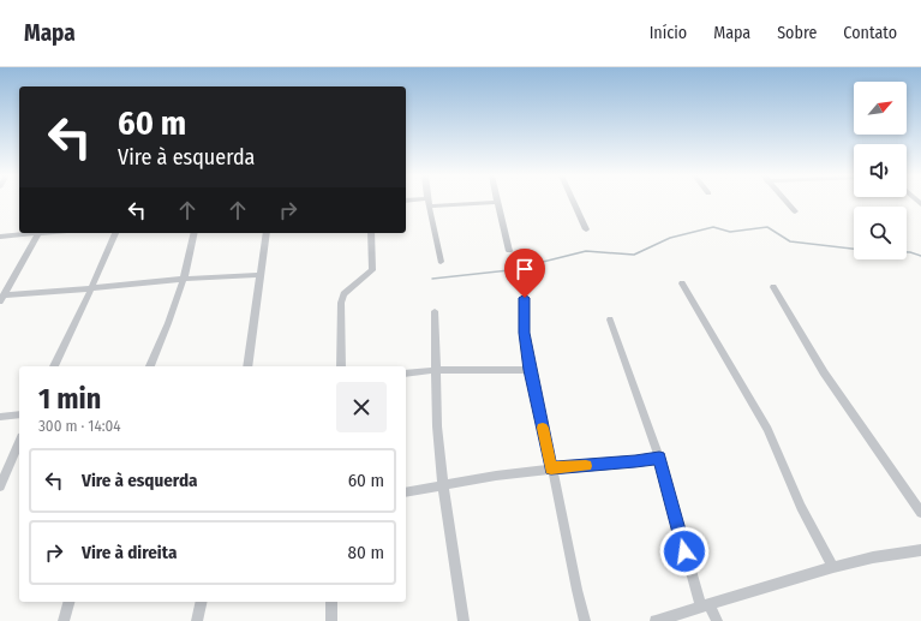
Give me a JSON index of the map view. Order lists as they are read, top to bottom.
{
  "north": "top right",
  "page": {
    "header": "Mapa",
    "nav": [
      "Início",
      "Mapa",
      "Sobre",
      "Contato"
    ],
    "turn": ["60 m", "Vire à esquerda"],
    "heading": ["1 min", "300 m · 14:04"],
    "list": [
      {
        "name": "Vire à esquerda",
        "value": "60 m"
      },
      {
        "name": "Vire à direita",
        "value": "80 m"
      }
    ]
  }
}
